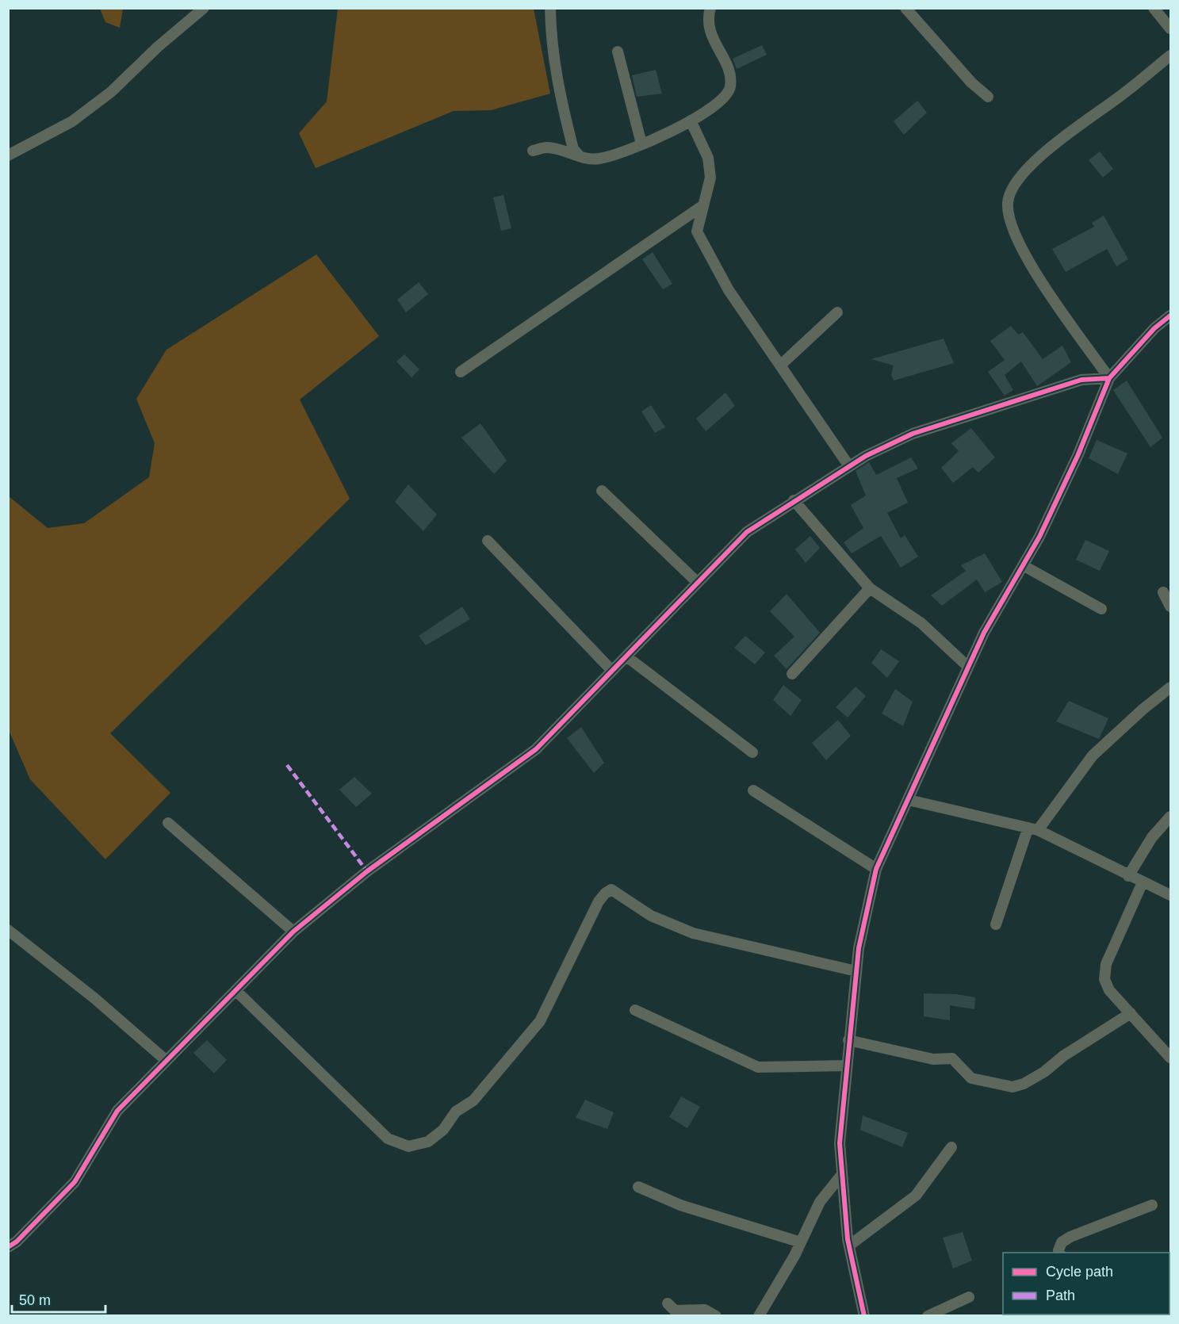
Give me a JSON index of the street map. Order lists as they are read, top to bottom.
{
  "legend": ["Cycle path", "Path"],
  "scale_bar": "50 m"
}
